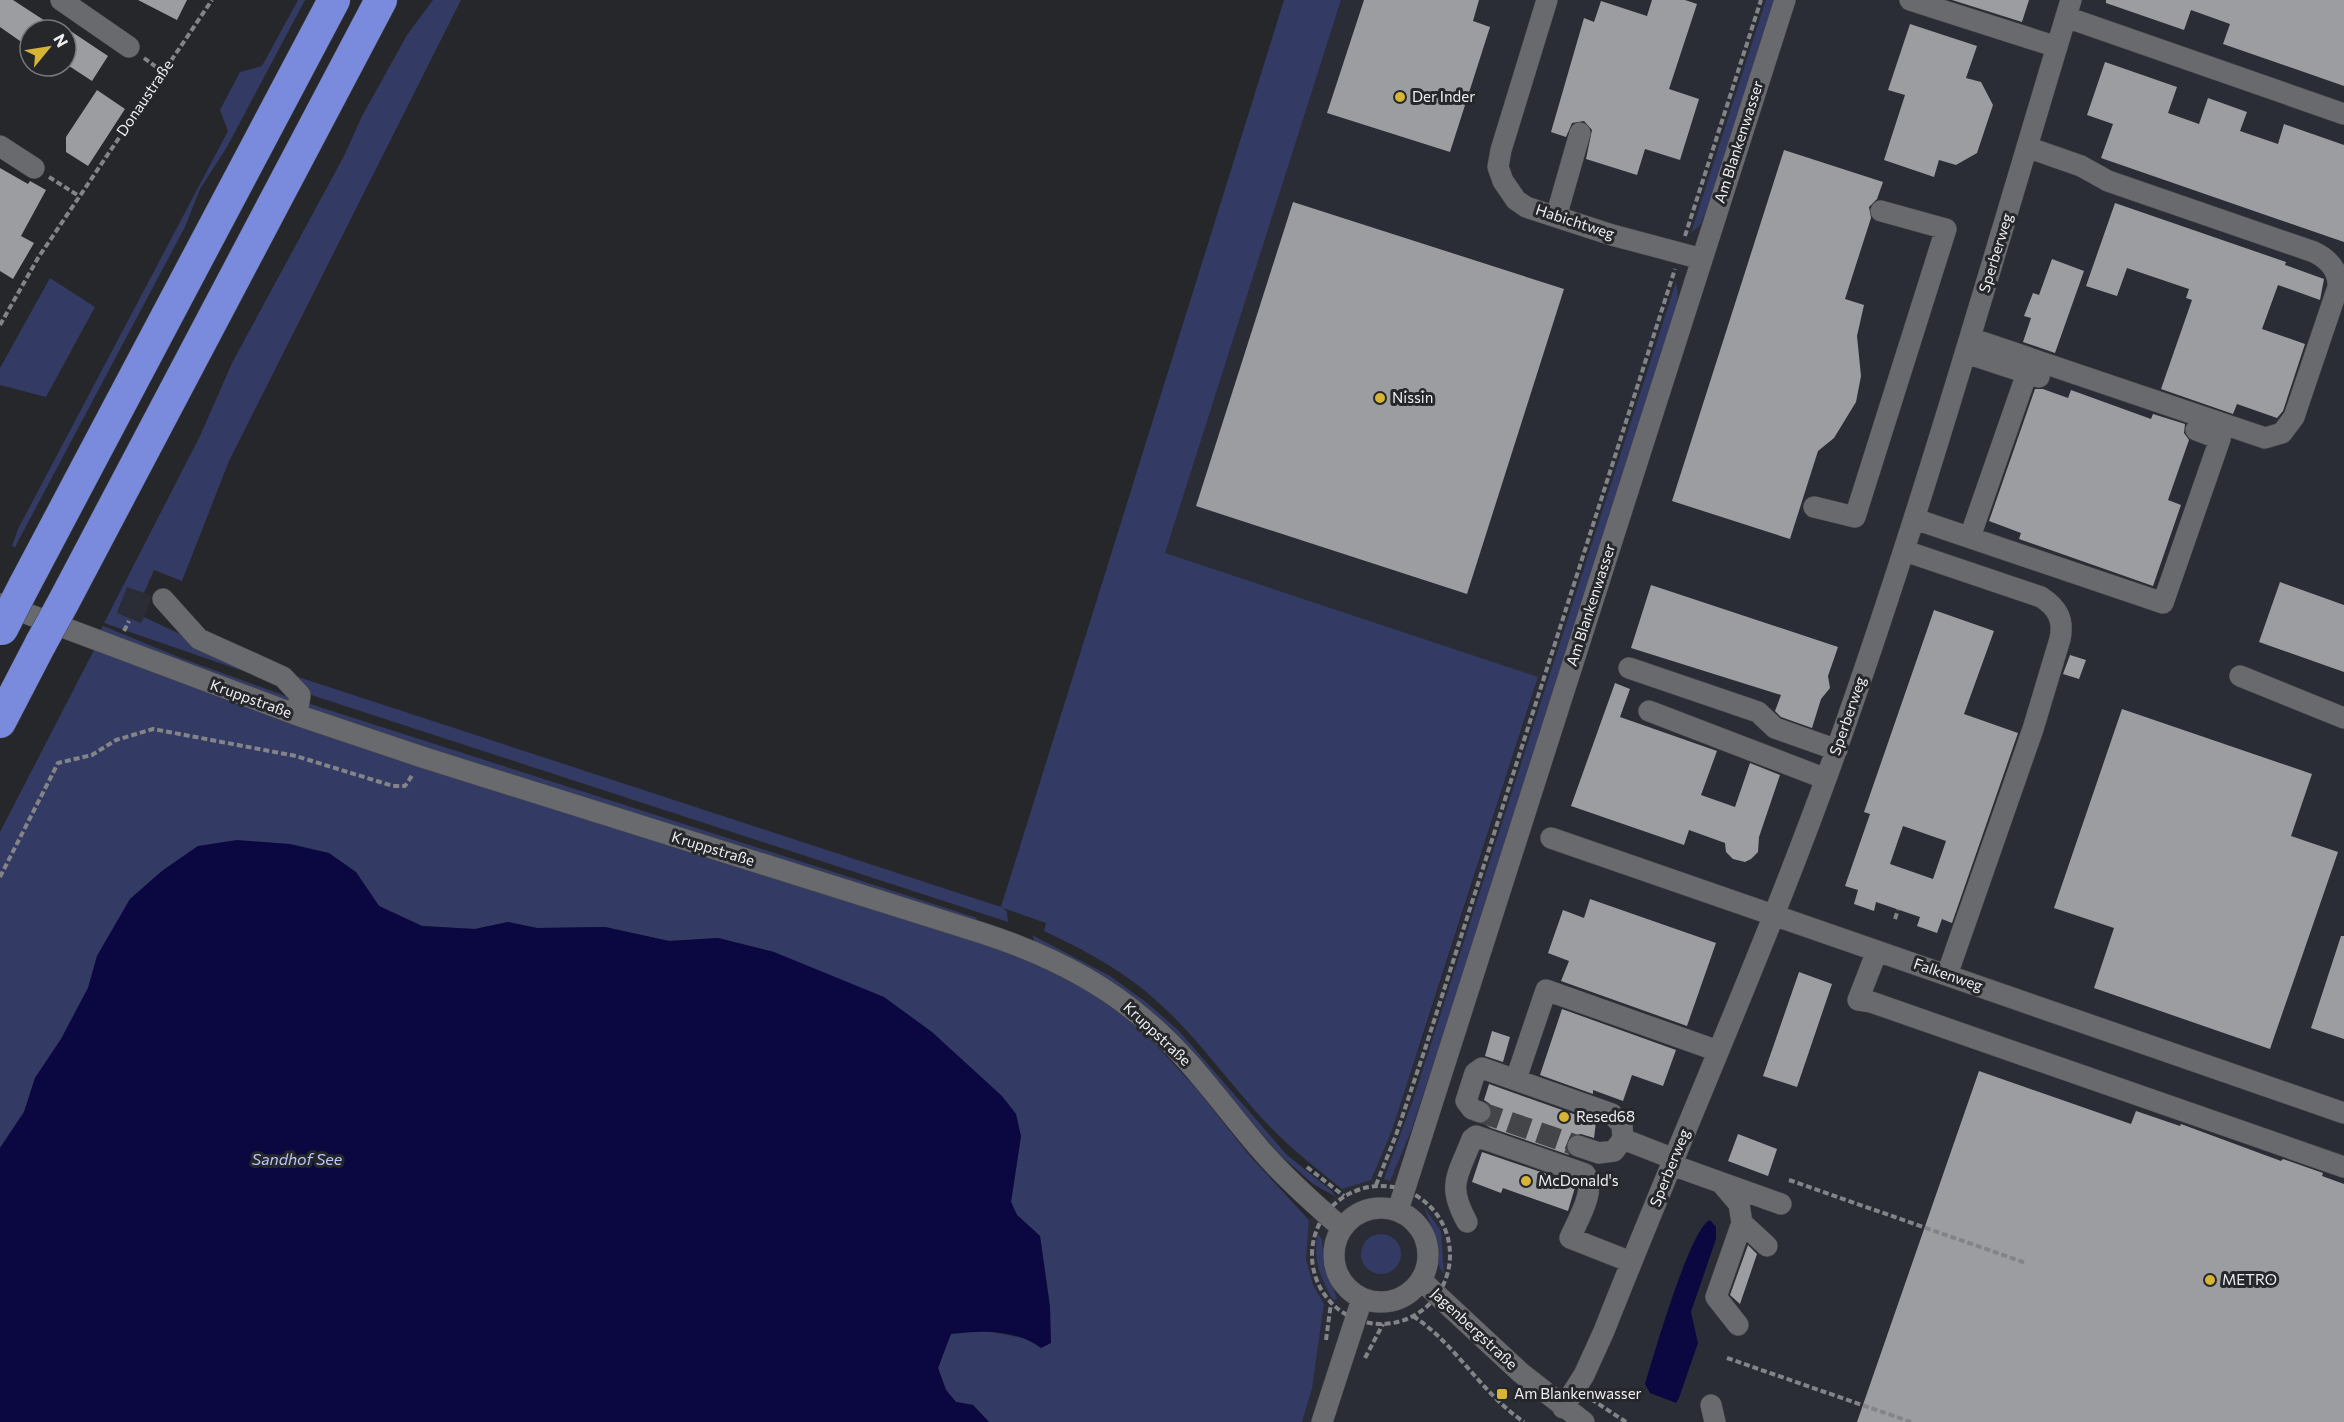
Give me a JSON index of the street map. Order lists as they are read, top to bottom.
{
  "streets": {
    "street": [
      "Am Blankenwasser",
      "Habichtweg",
      "Sperberweg",
      "Kruppstraße",
      "Falkenweg",
      "Jagenbergstraße"
    ],
    "path": ["Donaustraße"]
  },
  "crossings": [
    ["Am Blankenwasser", "Habichtweg"],
    ["Am Blankenwasser", "Kruppstraße"],
    ["Am Blankenwasser", "Jagenbergstraße"],
    ["Sperberweg", "Falkenweg"],
    ["Sperberweg", "Jagenbergstraße"],
    ["Kruppstraße", "Jagenbergstraße"]
  ],
  "water": ["Sandhof See"],
  "places": {
    "other": [
      "Der Inder",
      "Nissin",
      "Resed68",
      "McDonald's",
      "METRO"
    ],
    "transit": ["Am Blankenwasser"]
  },
  "north": "top right"
}
